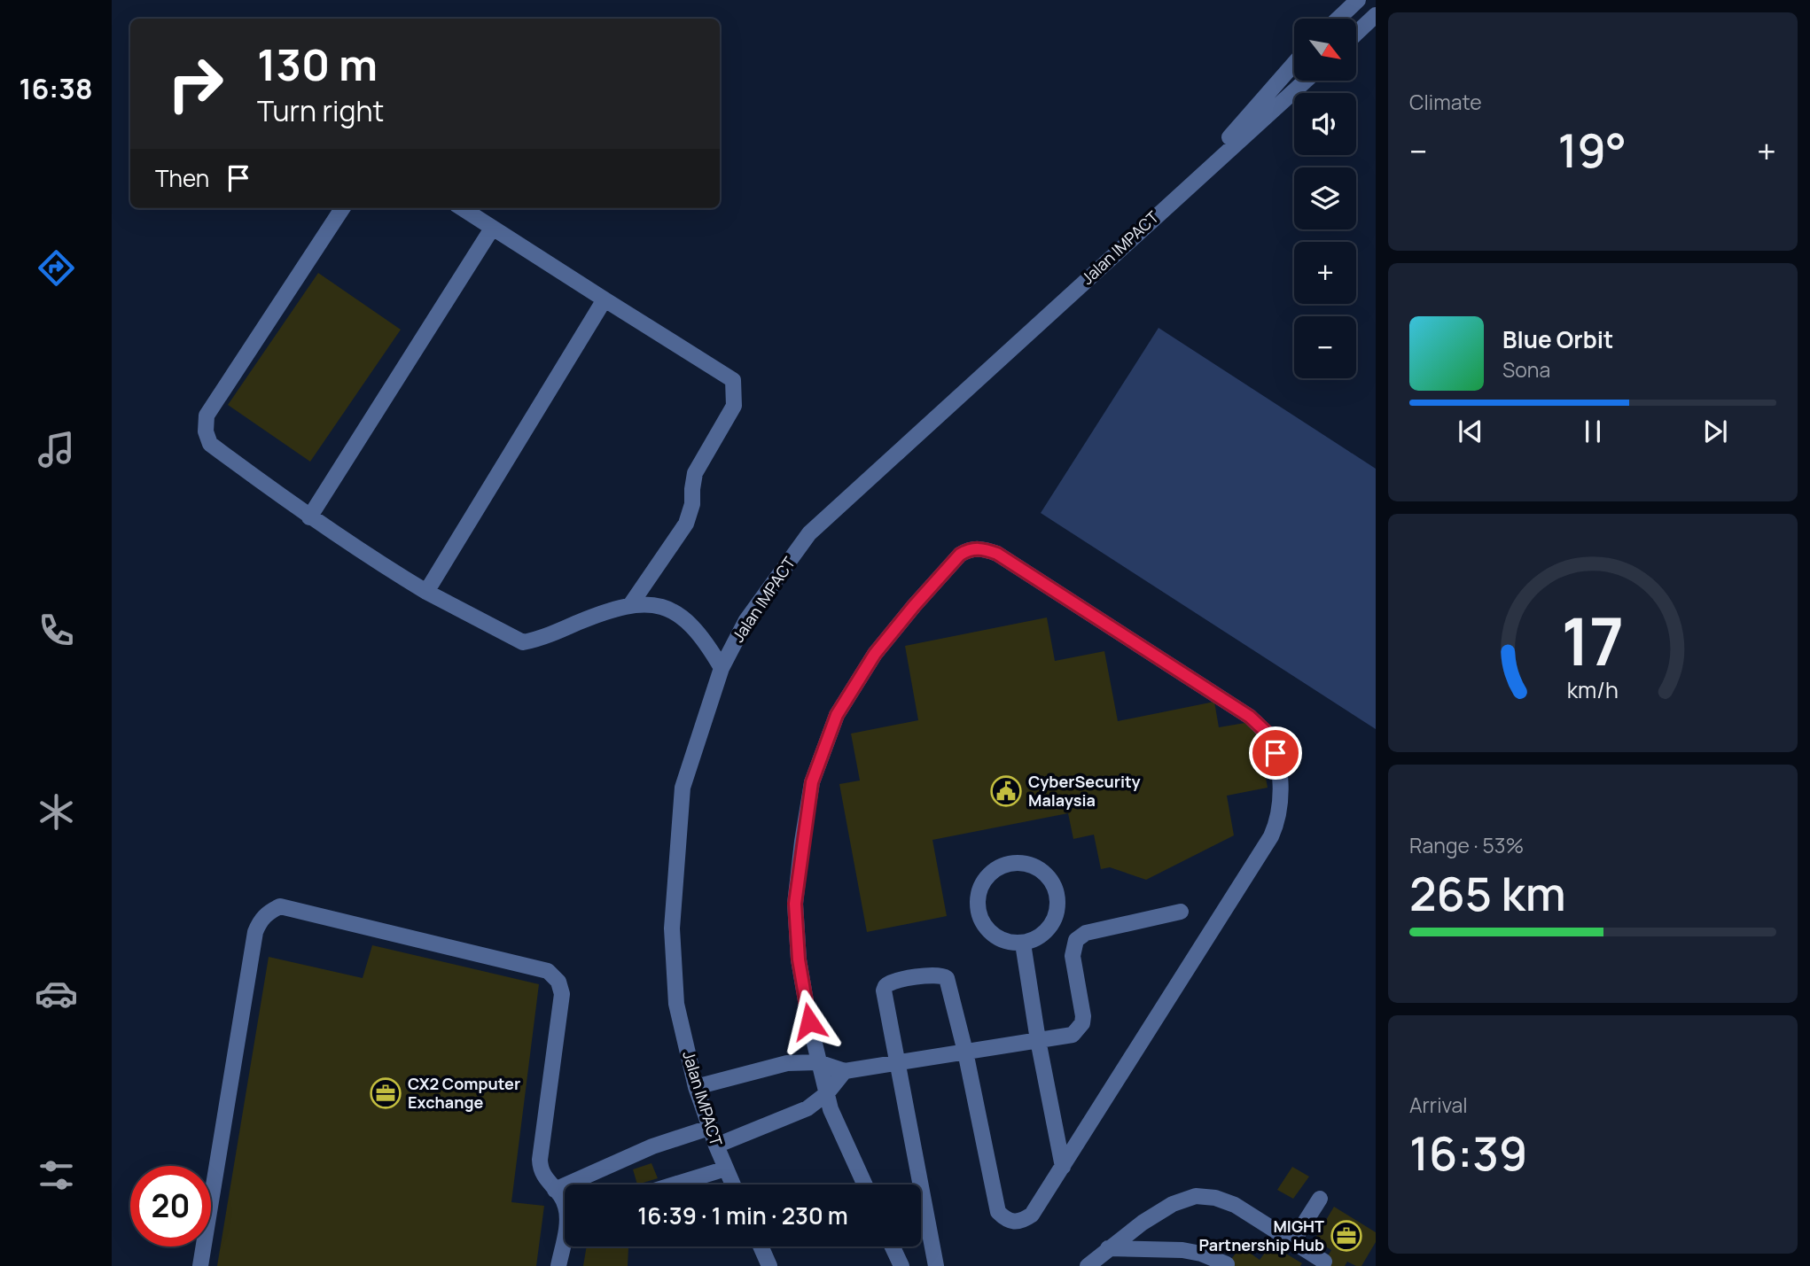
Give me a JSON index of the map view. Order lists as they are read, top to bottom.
{
  "streets": {
    "street": ["Jalan IMPACT"]
  },
  "places": {
    "public building": ["CyberSecurity Malaysia"],
    "office": ["CX2 Computer Exchange", "MIGHT Partnership Hub"]
  },
  "north": "bottom right",
  "page": {
    "tabs": "16:38",
    "tile": [
      "Climate",
      ["Range · 53%", "265 km"],
      ["Arrival", "16:39"]
    ],
    "map_buttons": ["+", "−"],
    "turn": ["130 m", "Turn right"],
    "heat": ["−", "19°", "+"],
    "then": "Then",
    "song": ["Blue Orbit", "Sona"],
    "limit": "20",
    "trip": "16:39 · 1 min · 230 m",
    "gauge": ["17", "km/h"]
  }
}
